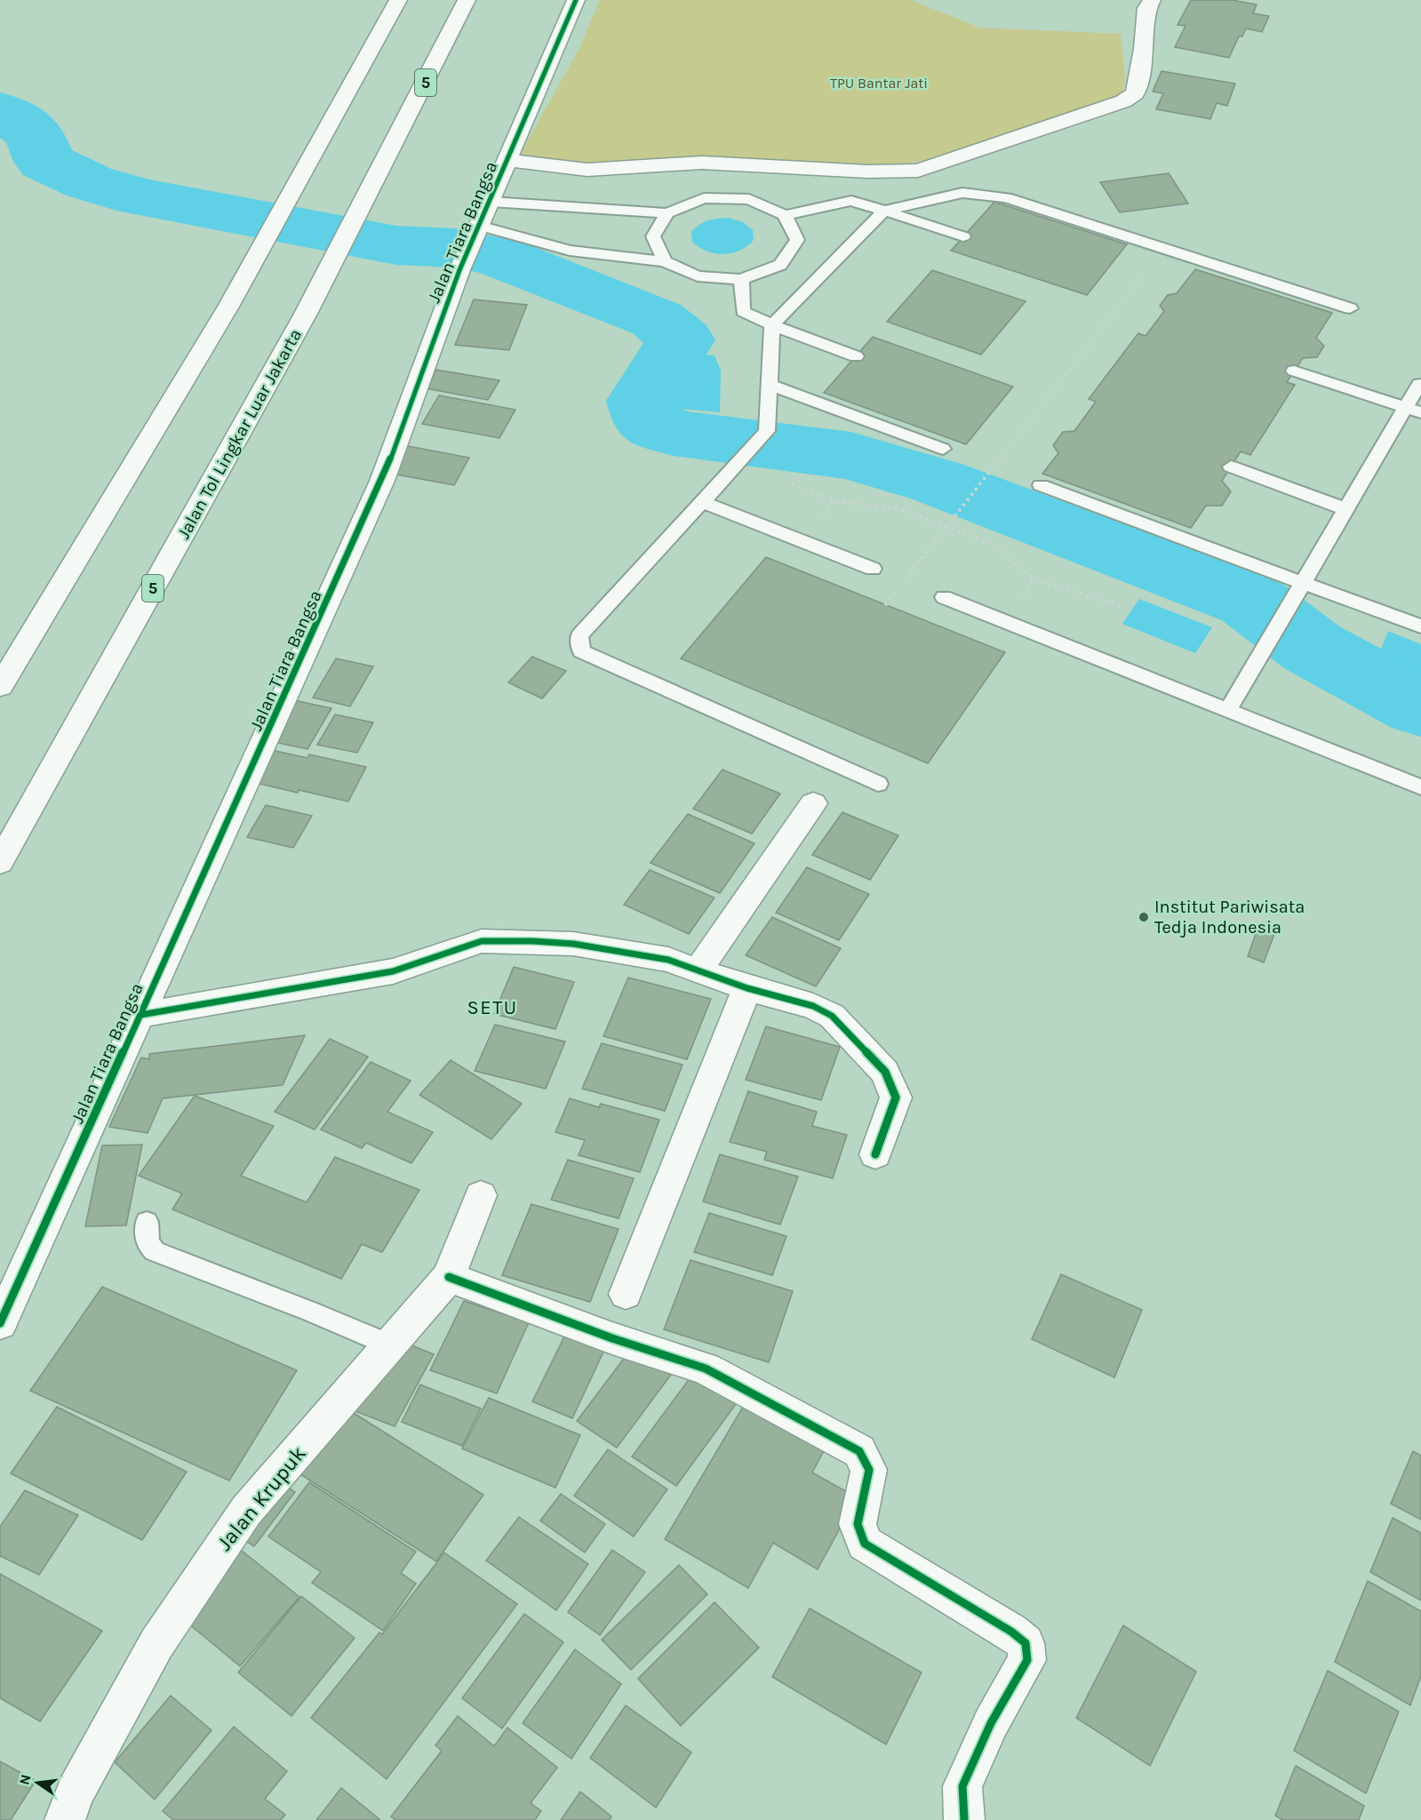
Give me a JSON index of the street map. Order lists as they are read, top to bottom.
{
  "streets": {
    "main road": [
      "5",
      "Jalan Tiara Bangsa",
      "Jalan Tol Lingkar Luar Jakarta",
      "Jalan Krupuk"
    ]
  },
  "districts": ["SETU"],
  "parks": ["TPU Bantar Jati"],
  "places": ["Institut Pariwisata Tedja Indonesia"],
  "north": "left"
}
